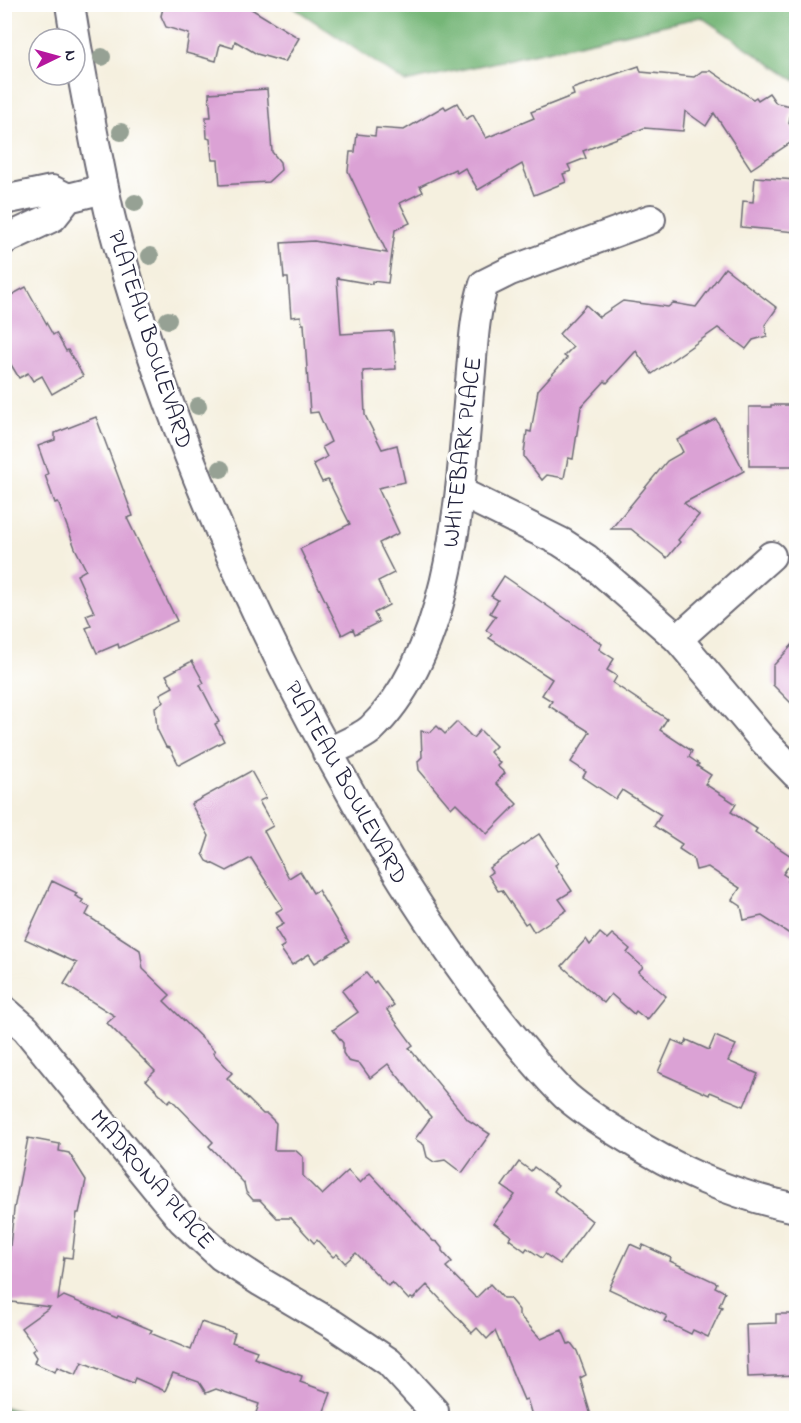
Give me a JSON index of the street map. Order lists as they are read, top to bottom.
{
  "streets": {
    "street": ["PLATEAU BOULEVARD", "WHITEBARK PLACE", "MADRONA PLACE"]
  },
  "crossings": [
    ["PLATEAU BOULEVARD", "WHITEBARK PLACE"]
  ],
  "north": "right"
}
